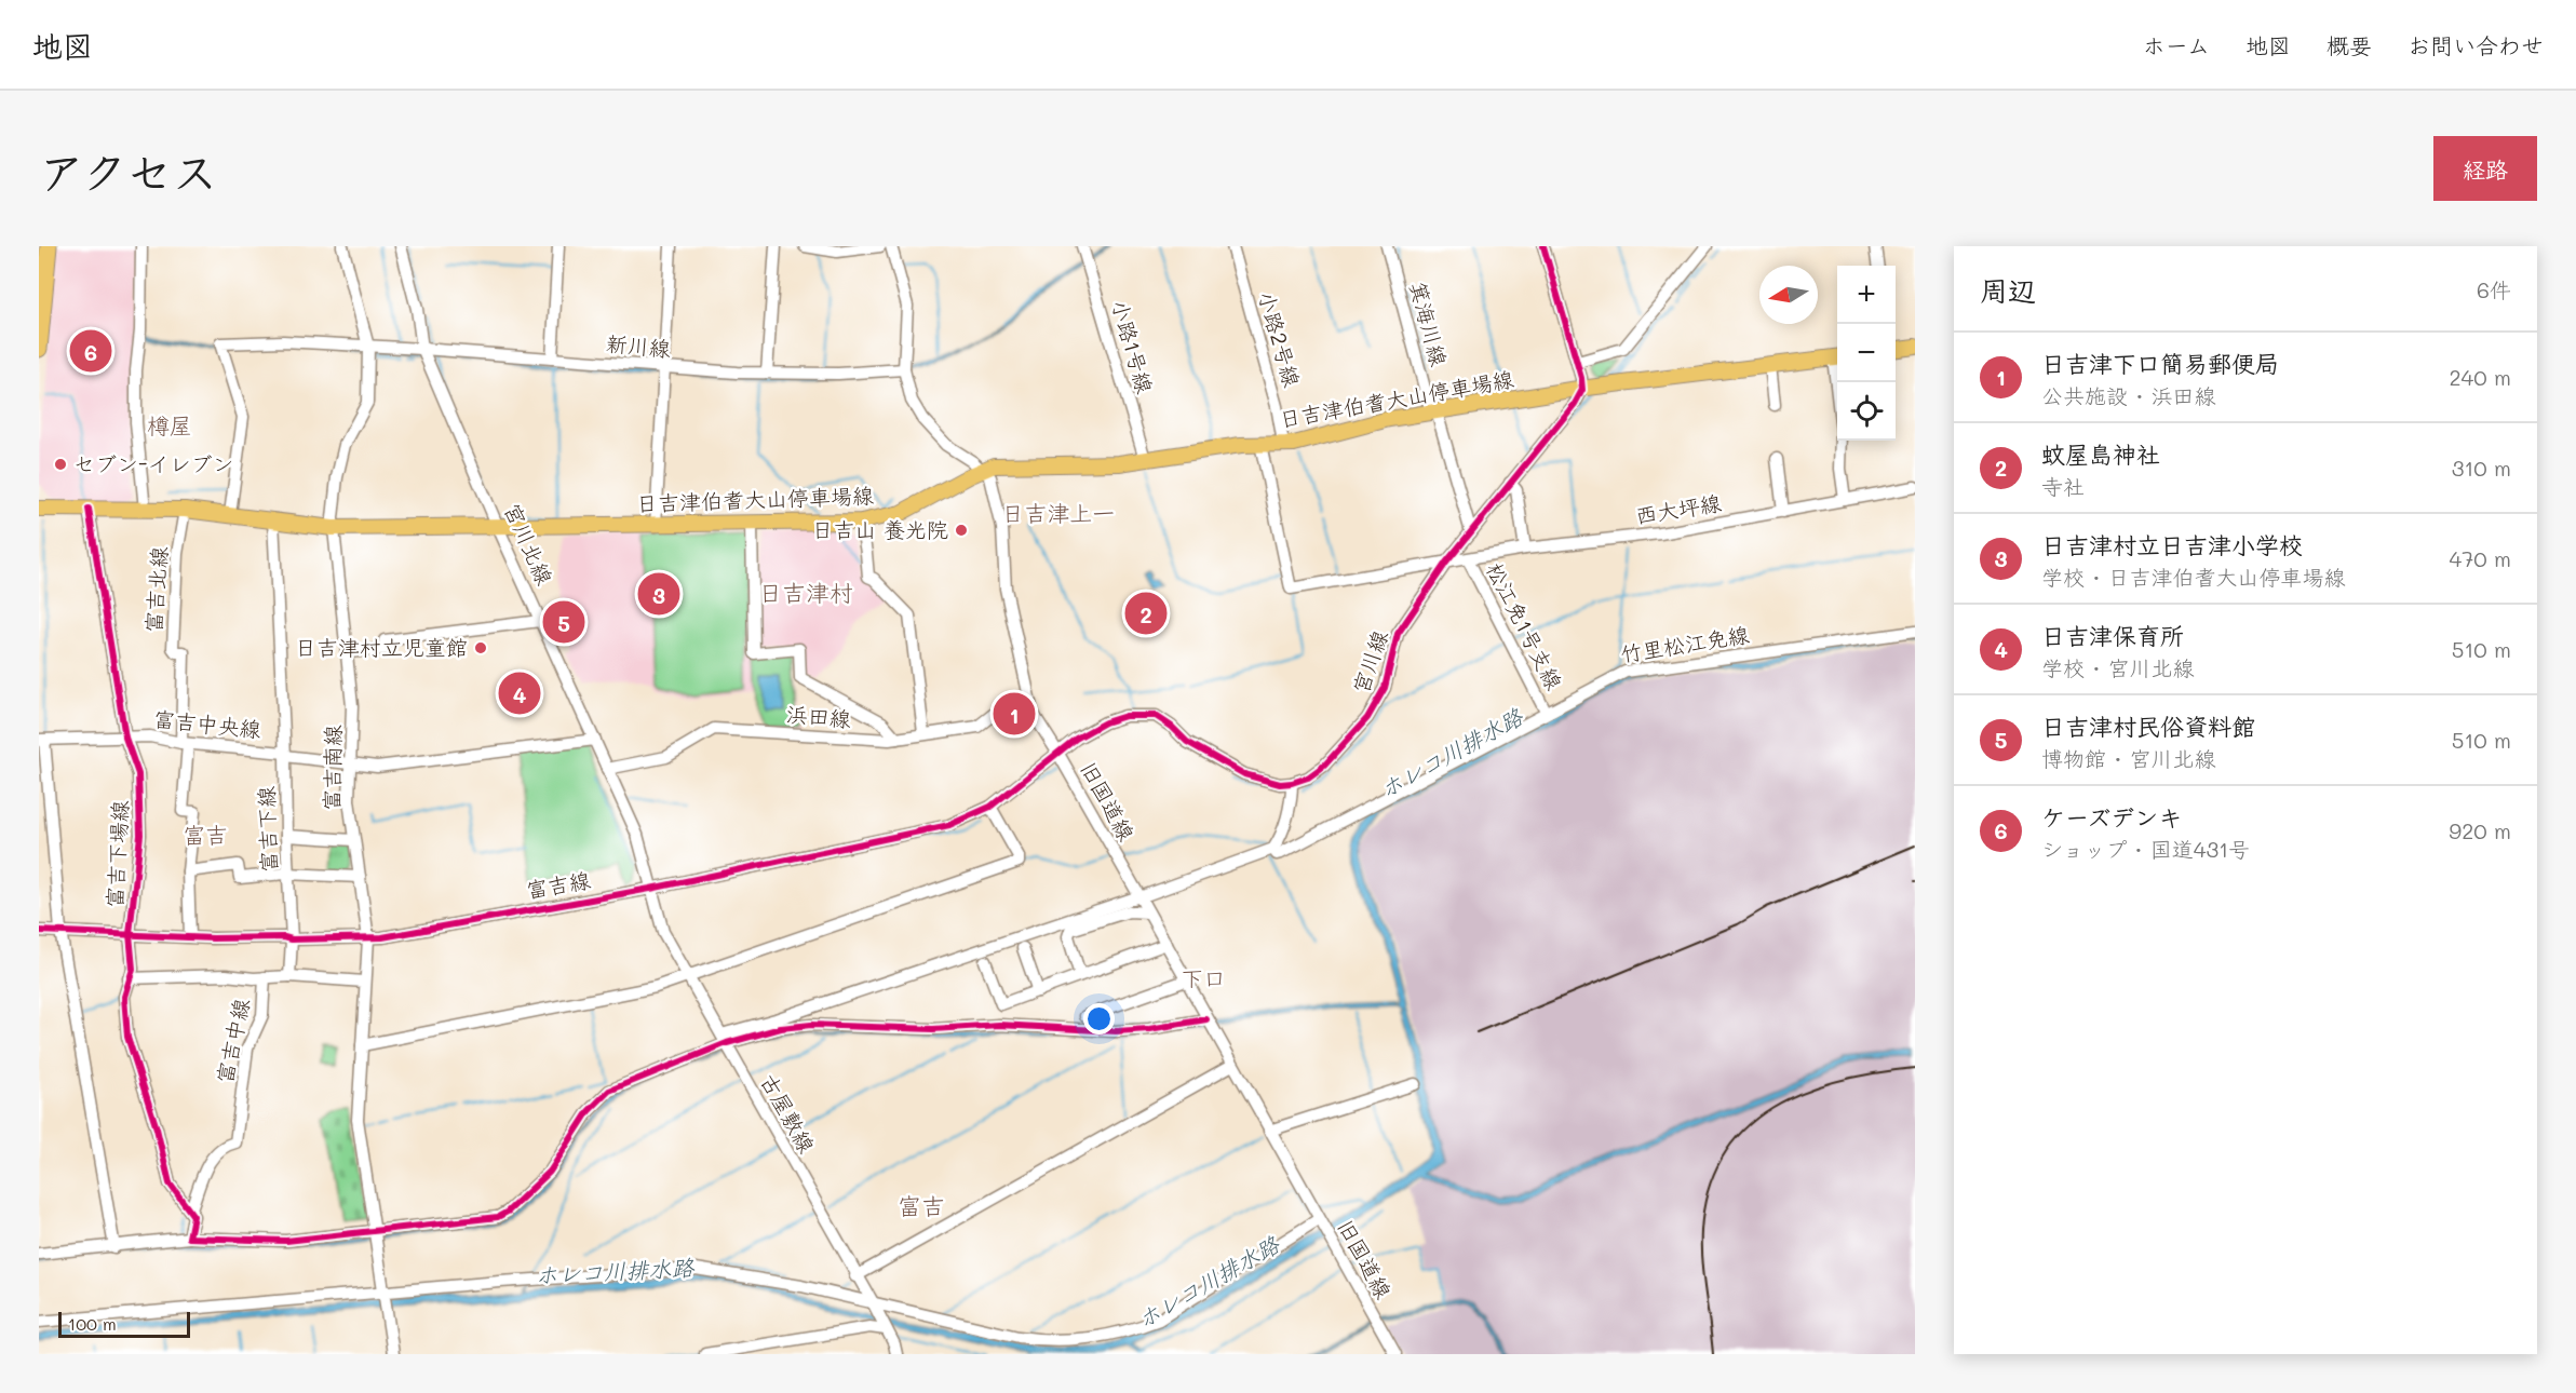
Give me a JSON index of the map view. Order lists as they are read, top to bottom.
{
  "streets": {
    "main road": ["日吉津伯耆大山停車場線"],
    "street": [
      "箕海川線",
      "小路2号線",
      "新川線",
      "小路1号線",
      "西大坪線",
      "宮川北線",
      "富吉北線",
      "松江免1号支線",
      "竹里松江免線",
      "宮川線",
      "浜田線",
      "富吉中央線",
      "富吉南線",
      "旧国道線",
      "富吉下線",
      "富吉下場線",
      "富吉線",
      "富吉中線",
      "古屋敷線"
    ]
  },
  "crossings": [
    ["箕海川線", "日吉津伯耆大山停車場線"],
    ["箕海川線", "宮川線"],
    ["小路2号線", "日吉津伯耆大山停車場線"],
    ["新川線", "日吉津伯耆大山停車場線"],
    ["新川線", "宮川北線"],
    ["新川線", "富吉南線"],
    ["新川線", "旧国道線"],
    ["小路1号線", "日吉津伯耆大山停車場線"],
    ["日吉津伯耆大山停車場線", "西大坪線"],
    ["日吉津伯耆大山停車場線", "宮川北線"],
    ["日吉津伯耆大山停車場線", "富吉北線"],
    ["日吉津伯耆大山停車場線", "宮川線"],
    ["日吉津伯耆大山停車場線", "富吉南線"],
    ["日吉津伯耆大山停車場線", "旧国道線"],
    ["日吉津伯耆大山停車場線", "富吉下線"],
    ["日吉津伯耆大山停車場線", "富吉下場線"],
    ["西大坪線", "松江免1号支線"],
    ["西大坪線", "宮川線"],
    ["宮川北線", "浜田線"],
    ["宮川北線", "富吉線"],
    ["宮川北線", "古屋敷線"],
    ["富吉北線", "富吉中央線"],
    ["富吉北線", "富吉線"],
    ["松江免1号支線", "竹里松江免線"],
    ["浜田線", "旧国道線"],
    ["富吉中央線", "富吉南線"],
    ["富吉中央線", "富吉下線"],
    ["富吉中央線", "富吉下場線"],
    ["富吉南線", "富吉線"],
    ["旧国道線", "富吉線"],
    ["富吉下線", "富吉線"],
    ["富吉下場線", "富吉線"],
    ["富吉下場線", "富吉中線"],
    ["富吉線", "古屋敷線"]
  ],
  "districts": [
    "樽屋",
    "日吉津上一",
    "日吉津村",
    "富吉",
    "下口",
    "富吉"
  ],
  "water": ["ホレコ川排水路"],
  "places": ["セブン-イレブン", "日吉山 養光院", "日吉津村立児童館"],
  "scale_bar": "100 m",
  "north": "left",
  "page": {
    "header": "地図",
    "nav": [
      "ホーム",
      "地図",
      "概要",
      "お問い合わせ"
    ],
    "title": "アクセス",
    "buttons": "経路",
    "heading": ["周辺", "6件"],
    "map_buttons": ["+", "−"],
    "pins": [
      "6",
      "3",
      "2",
      "5",
      "4",
      "1"
    ],
    "list": [
      {
        "mark": "1",
        "name": "日吉津下口簡易郵便局",
        "note": "公共施設 · 浜田線",
        "value": "240 m"
      },
      {
        "mark": "2",
        "name": "蚊屋島神社",
        "note": "寺社",
        "value": "310 m"
      },
      {
        "mark": "3",
        "name": "日吉津村立日吉津小学校",
        "note": "学校 · 日吉津伯耆大山停車場線",
        "value": "470 m"
      },
      {
        "mark": "4",
        "name": "日吉津保育所",
        "note": "学校 · 宮川北線",
        "value": "510 m"
      },
      {
        "mark": "5",
        "name": "日吉津村民俗資料館",
        "note": "博物館 · 宮川北線",
        "value": "510 m"
      },
      {
        "mark": "6",
        "name": "ケーズデンキ",
        "note": "ショップ · 国道431号",
        "value": "920 m"
      }
    ],
    "scale": "100 m"
  }
}
